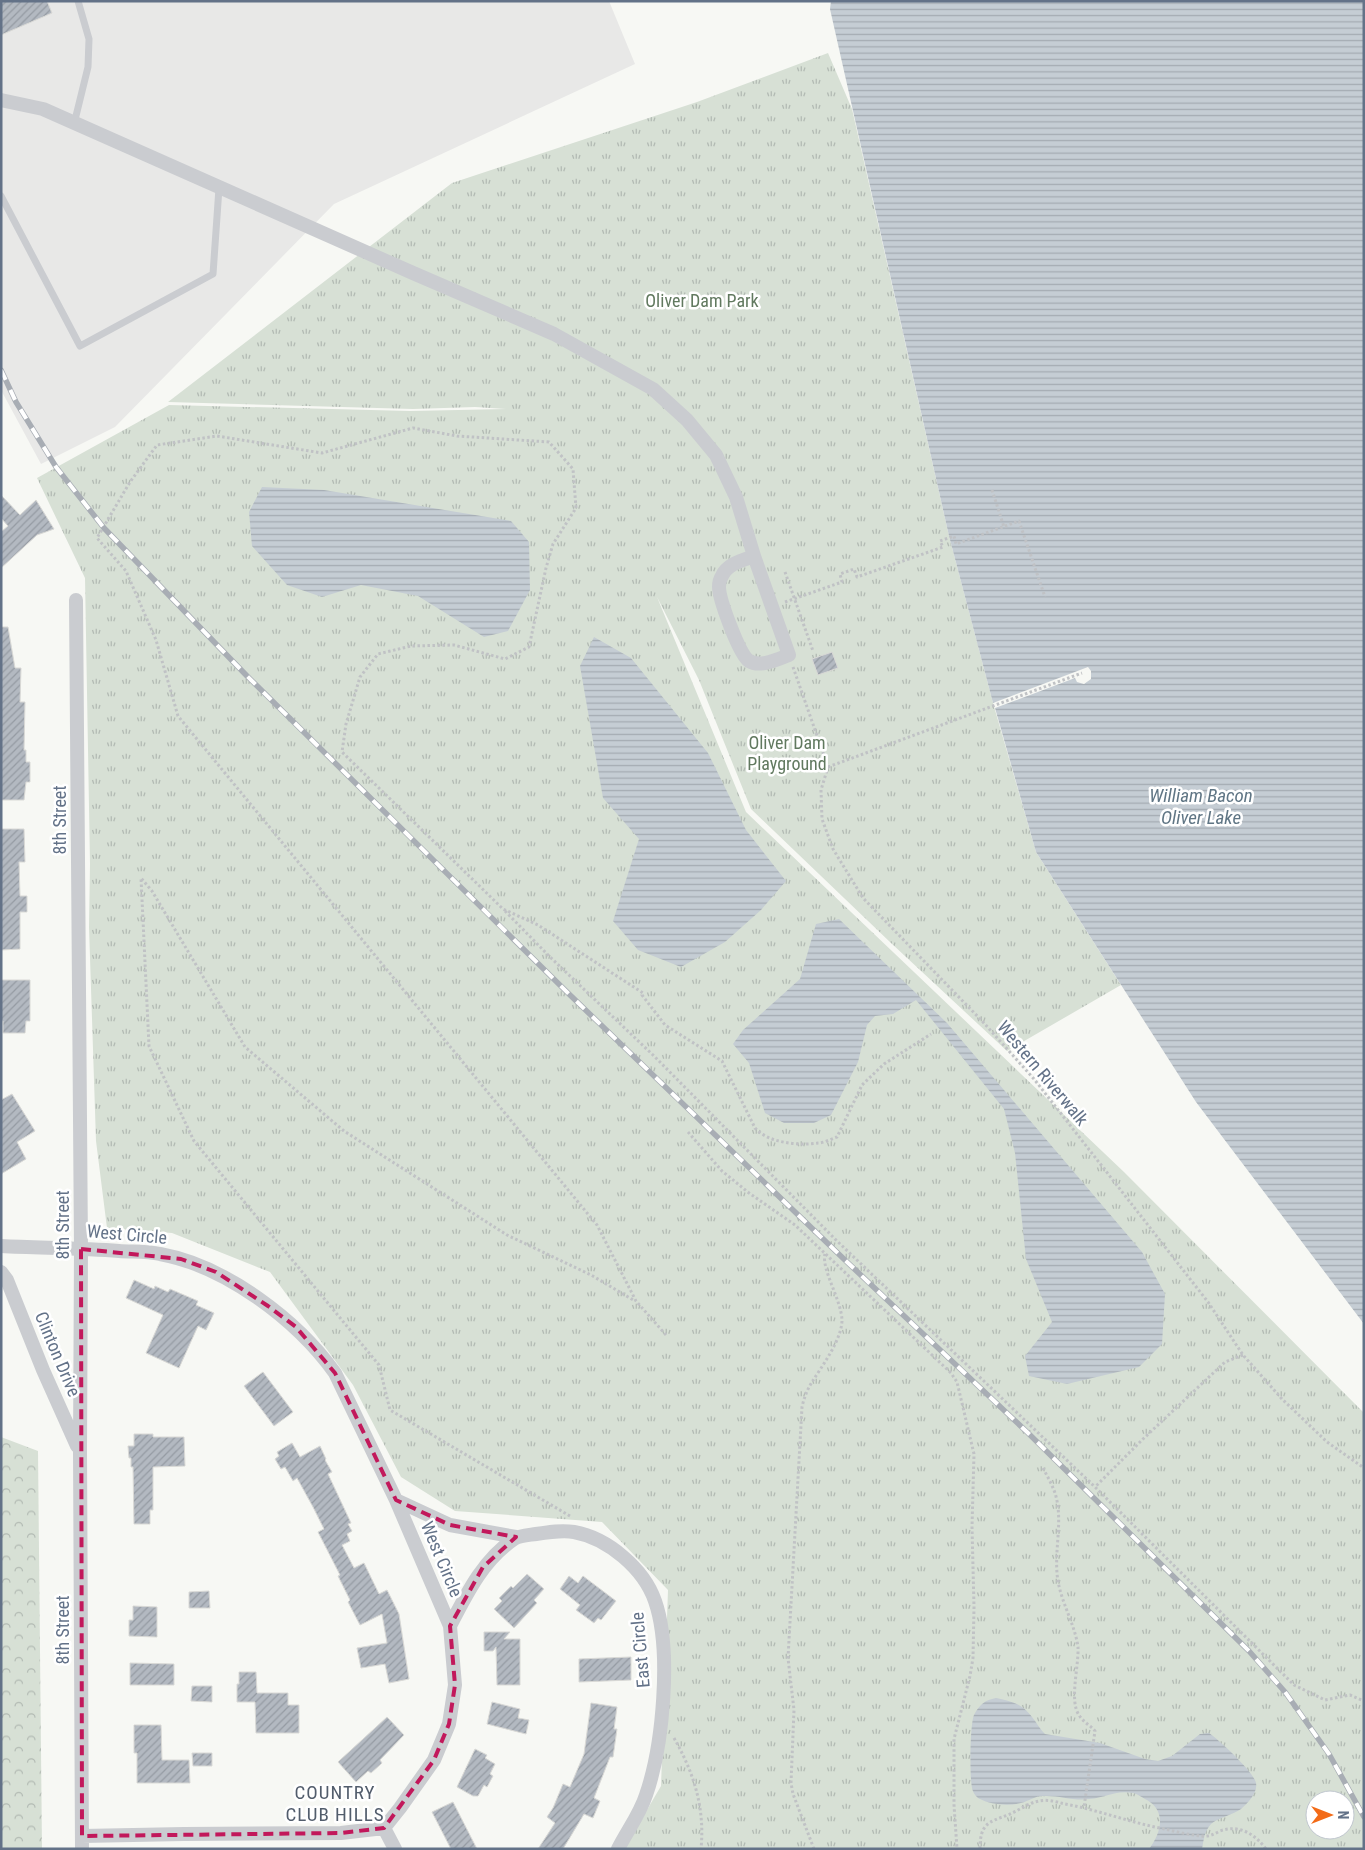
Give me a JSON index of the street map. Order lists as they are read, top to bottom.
{
  "streets": {
    "street": [
      "8th Street",
      "West Circle",
      "Clinton Drive",
      "East Circle"
    ],
    "path": ["Western Riverwalk"]
  },
  "crossings": [
    ["8th Street", "West Circle"],
    ["8th Street", "Clinton Drive"]
  ],
  "districts": ["COUNTRY CLUB HILLS"],
  "water": ["William Bacon Oliver Lake"],
  "parks": ["Oliver Dam Park", "Oliver Dam Playground"],
  "north": "right"
}
